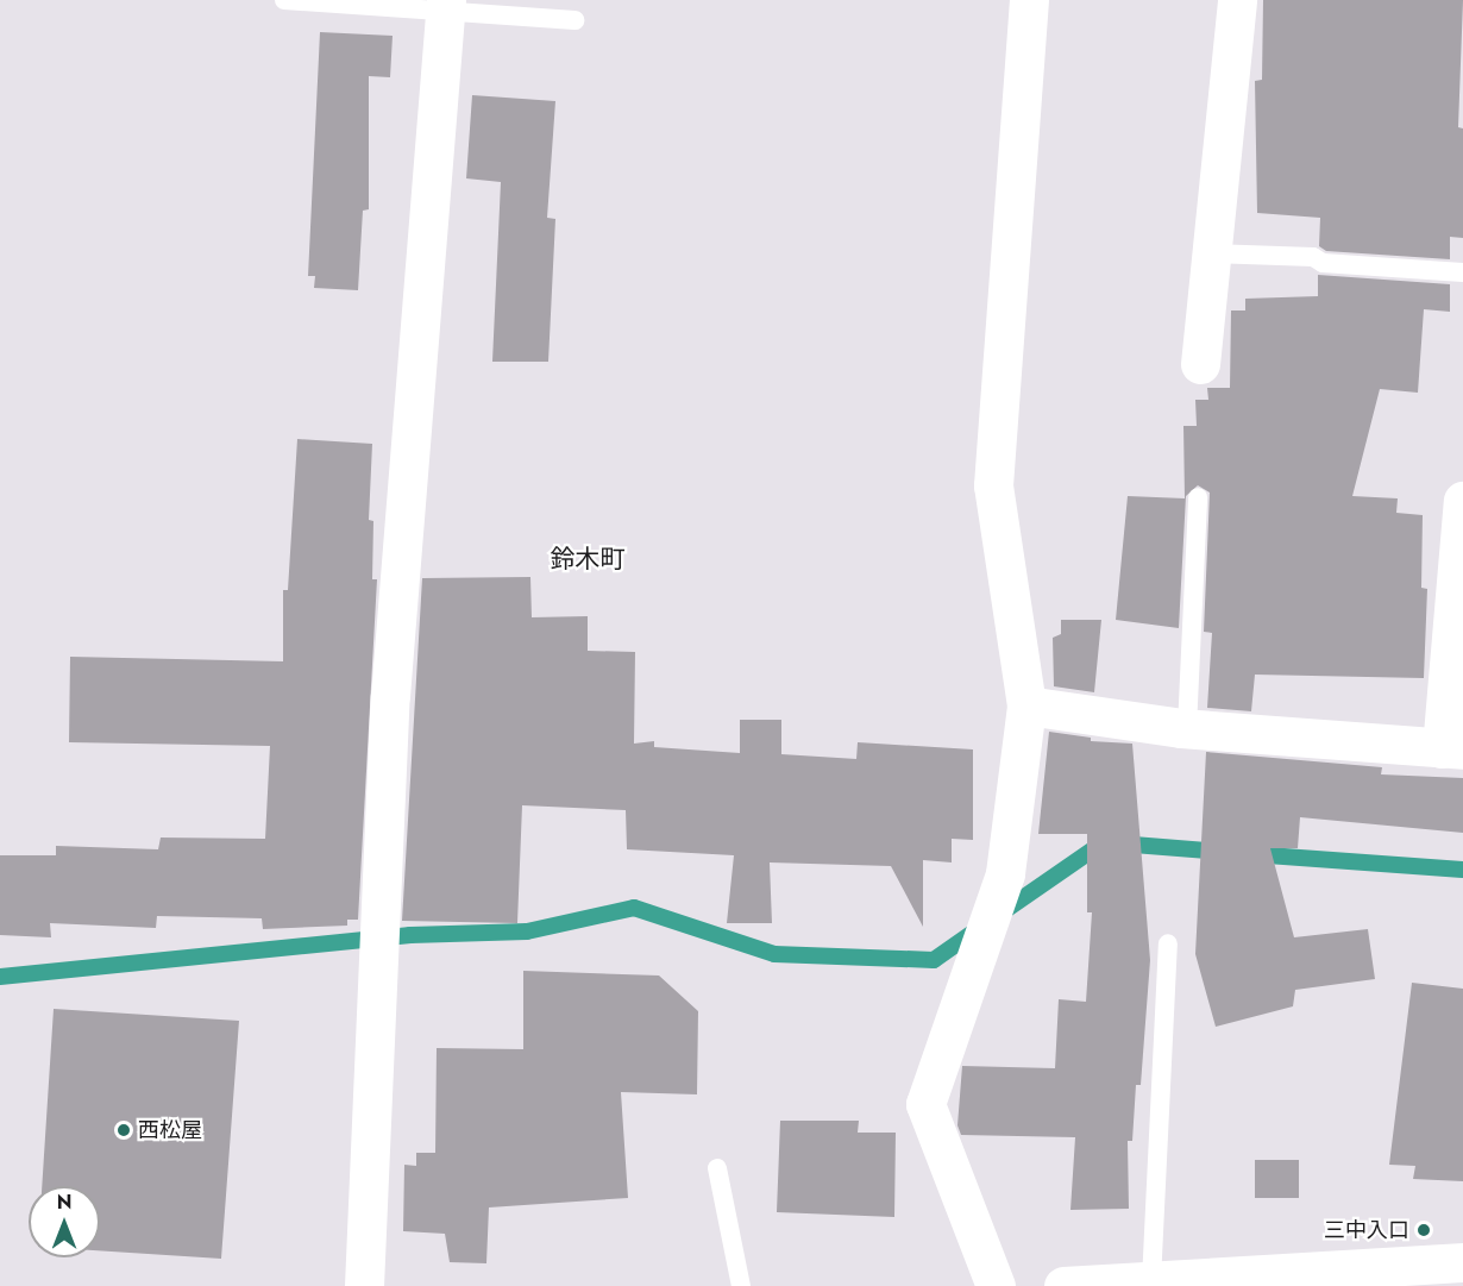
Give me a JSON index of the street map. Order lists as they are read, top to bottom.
{
  "districts": ["鈴木町"],
  "places": ["西松屋", "三中入口"],
  "north": "top"
}
